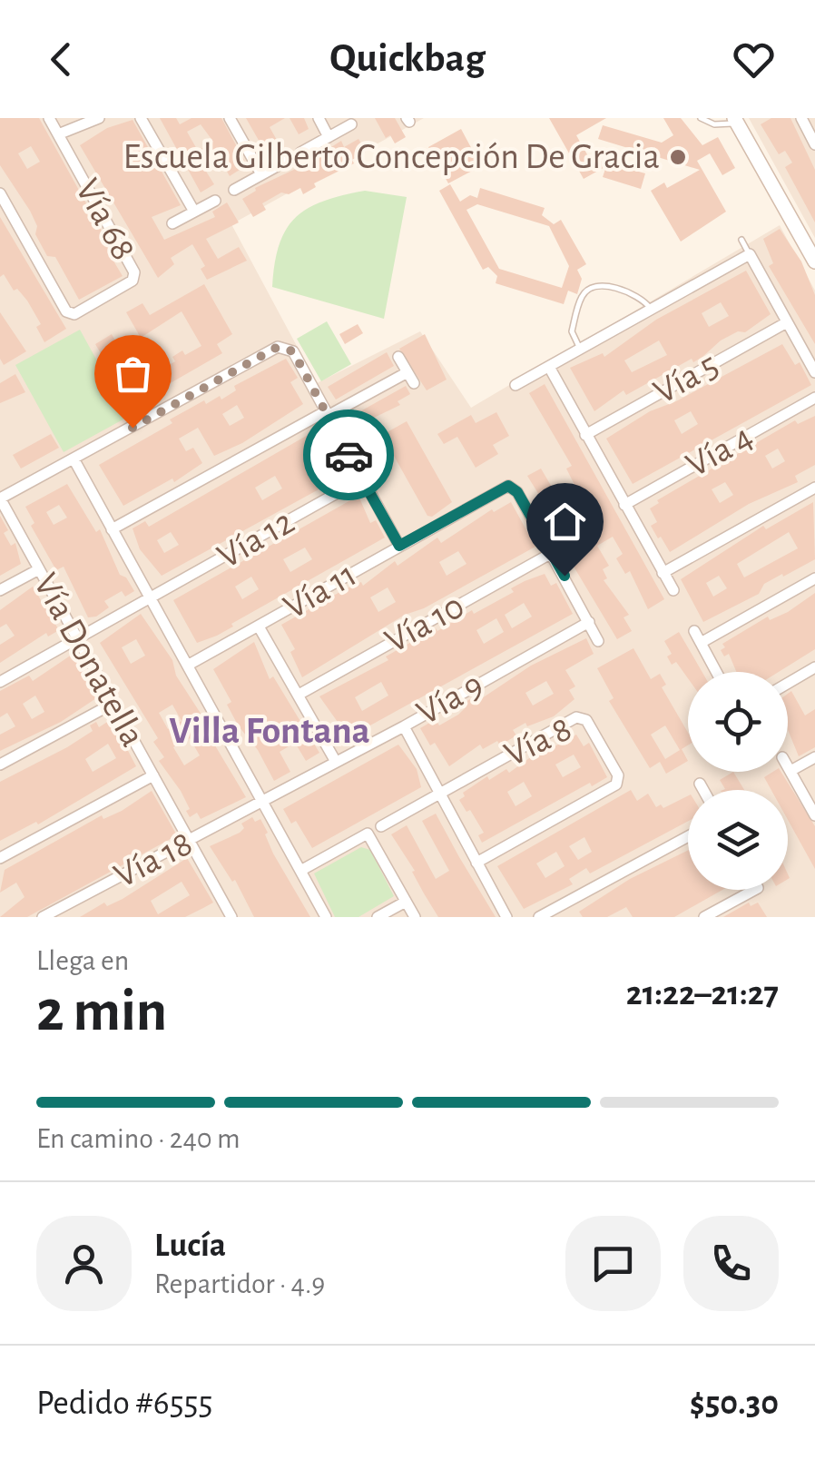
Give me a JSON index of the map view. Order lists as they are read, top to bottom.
{
  "streets": {
    "street": [
      "Vía 68",
      "Vía 5",
      "Vía 4",
      "Vía 12",
      "Vía 11",
      "Vía 10",
      "Vía Donatella",
      "Vía 9",
      "Vía 8",
      "Vía 18"
    ]
  },
  "crossings": [
    ["Vía 12", "Vía Donatella"],
    ["Vía 11", "Vía 10"],
    ["Vía Donatella", "Vía 18"],
    ["Vía 9", "Vía 18"]
  ],
  "districts": ["Villa Fontana"],
  "places": ["Escuela Gilberto Concepción De Gracia"],
  "page": {
    "header": "Quickbag",
    "heading": ["2 min", "Llega en", "21:22–21:27"],
    "panel": [
      "Lucía",
      "Repartidor · 4.9",
      "Pedido #6555",
      "$50.30"
    ],
    "bar": "En camino · 240 m"
  }
}
